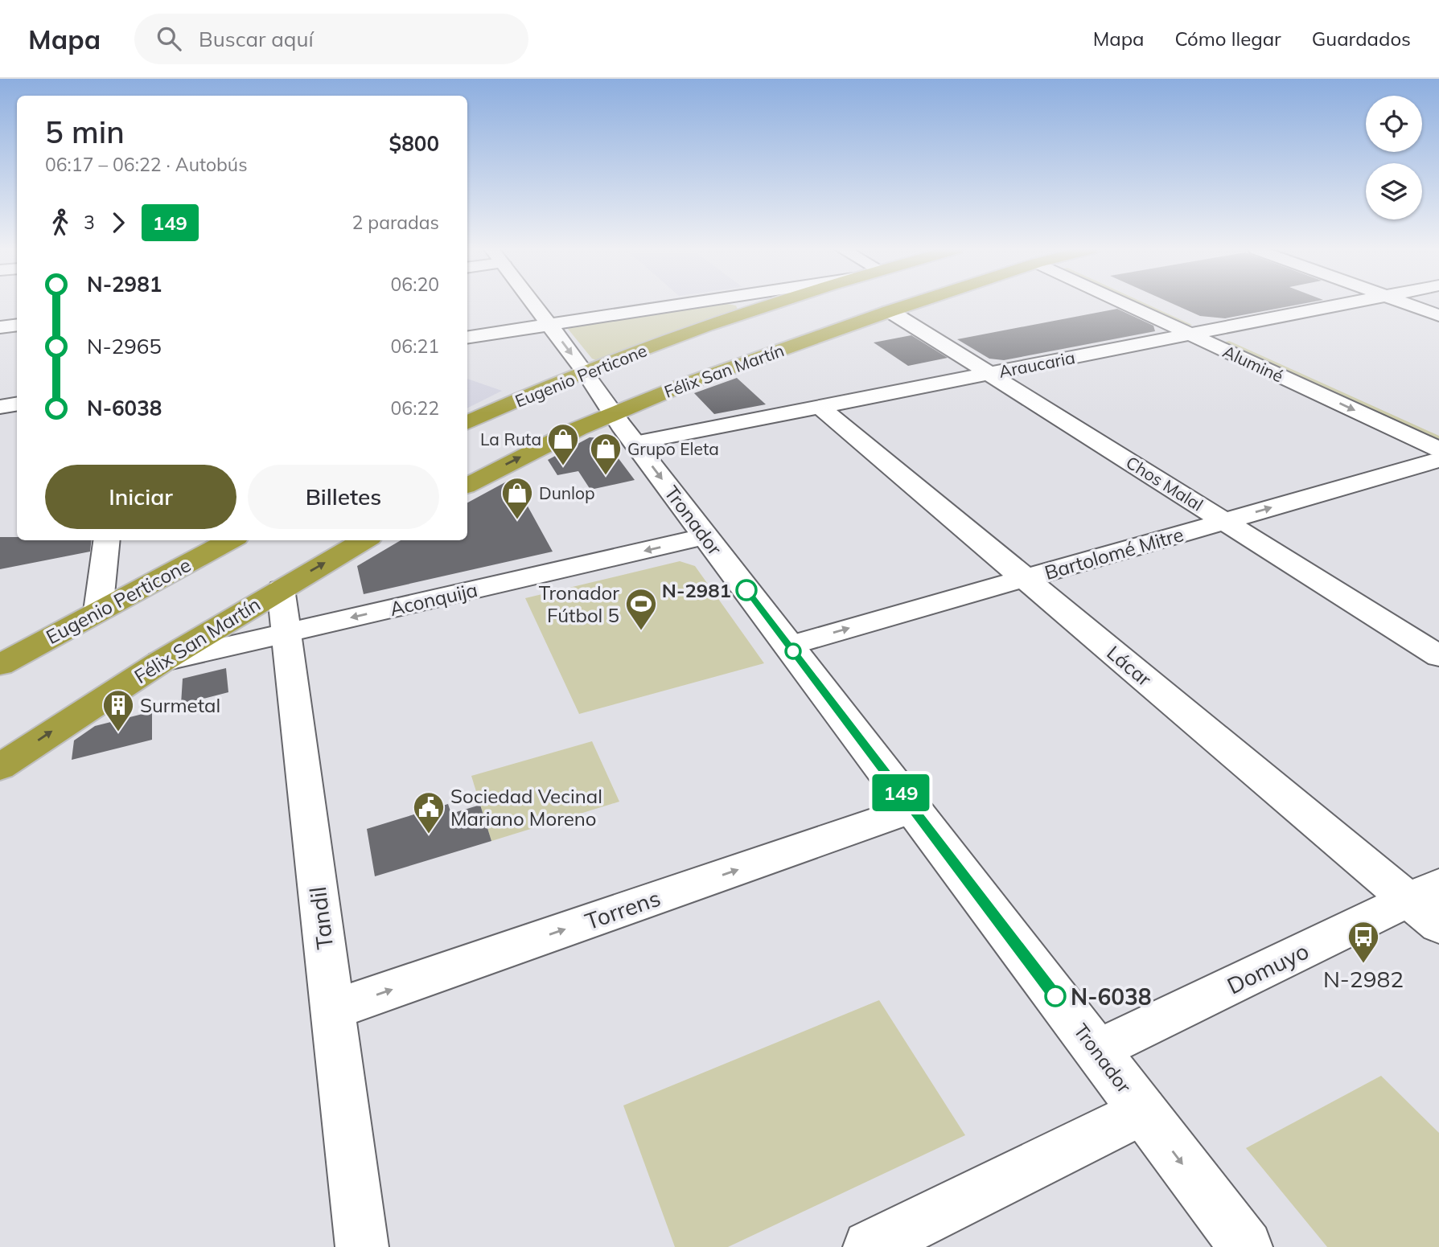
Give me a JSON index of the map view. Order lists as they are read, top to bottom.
{
  "streets": {
    "highway": ["Félix San Martín", "Eugenio Perticone"],
    "street": [
      "Aluminé",
      "Araucaria",
      "Chos Malal",
      "Tronador",
      "Bartolomé Mitre",
      "Aconquija",
      "Lácar",
      "Torrens",
      "Tandil",
      "Domuyo"
    ]
  },
  "crossings": [
    ["Aluminé", "Araucaria"],
    ["Araucaria", "Chos Malal"],
    ["Araucaria", "Tronador"],
    ["Araucaria", "Lácar"],
    ["Félix San Martín", "Chos Malal"],
    ["Félix San Martín", "Tronador"],
    ["Félix San Martín", "Aconquija"],
    ["Félix San Martín", "Tandil"],
    ["Eugenio Perticone", "Tronador"],
    ["Chos Malal", "Bartolomé Mitre"],
    ["Tronador", "Bartolomé Mitre"],
    ["Tronador", "Aconquija"],
    ["Tronador", "Torrens"],
    ["Tronador", "Domuyo"],
    ["Bartolomé Mitre", "Lácar"],
    ["Aconquija", "Tandil"],
    ["Lácar", "Domuyo"],
    ["Torrens", "Tandil"]
  ],
  "one_way": ["Félix San Martín", "Bartolomé Mitre", "Torrens"],
  "places": {
    "shop": ["La Ruta", "Grupo Eleta", "Dunlop"],
    "other": ["N-2981", "N-6038"],
    "sports": ["Tronador Fútbol 5"],
    "building": ["Surmetal"],
    "public building": ["Sociedad Vecinal Mariano Moreno"],
    "bus stop": ["N-2982"]
  },
  "lines": ["bus line 149"],
  "page": {
    "header": "Mapa",
    "search": "Buscar aquí",
    "nav": ["Mapa", "Cómo llegar", "Guardados"],
    "on_map": "149",
    "heading": ["5 min", "06:17 – 06:22 · Autobús", "$800"],
    "legs": ["3", "149", "2 paradas"],
    "list": [
      {
        "name": "N-2981",
        "value": "06:20"
      },
      {
        "name": "N-2965",
        "value": "06:21"
      },
      {
        "name": "N-6038",
        "value": "06:22"
      }
    ],
    "buttons": ["Iniciar", "Billetes"]
  }
}
